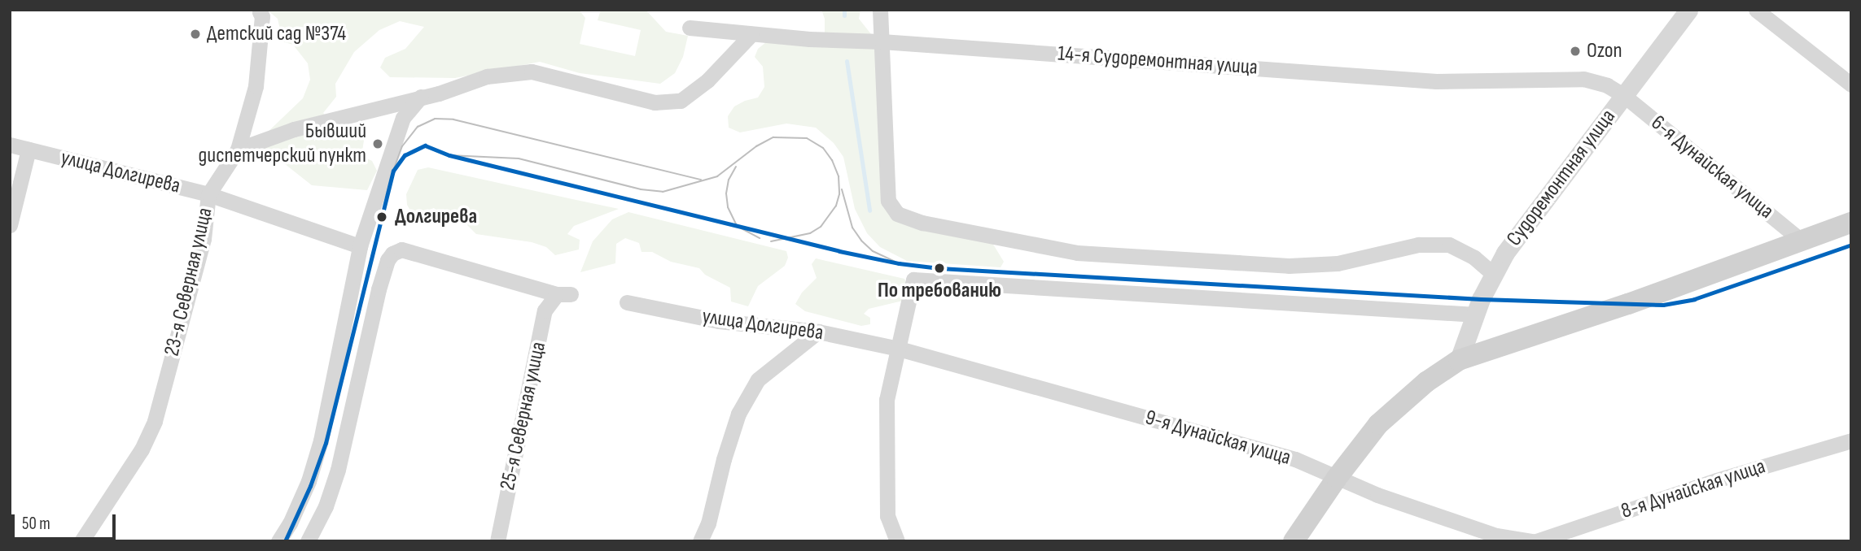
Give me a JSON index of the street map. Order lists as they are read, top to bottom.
{
  "streets": {
    "street": [
      "14-я Судоремонтная улица",
      "6-я Дунайская улица",
      "улица Долгирева",
      "Судоремонтная улица",
      "23-я Северная улица",
      "25-я Северная улица",
      "9-я Дунайская улица",
      "8-я Дунайская улица"
    ]
  },
  "crossings": [
    ["14-я Судоремонтная улица", "6-я Дунайская улица"],
    ["14-я Судоремонтная улица", "Судоремонтная улица"],
    ["6-я Дунайская улица", "Судоремонтная улица"],
    ["улица Долгирева", "23-я Северная улица"],
    ["улица Долгирева", "9-я Дунайская улица"],
    ["9-я Дунайская улица", "8-я Дунайская улица"]
  ],
  "places": [
    "Детский сад №374",
    "Ozon",
    "Бывший диспетчерский пункт",
    "Долгирева",
    "По требованию"
  ],
  "scale_bar": "50 m"
}
